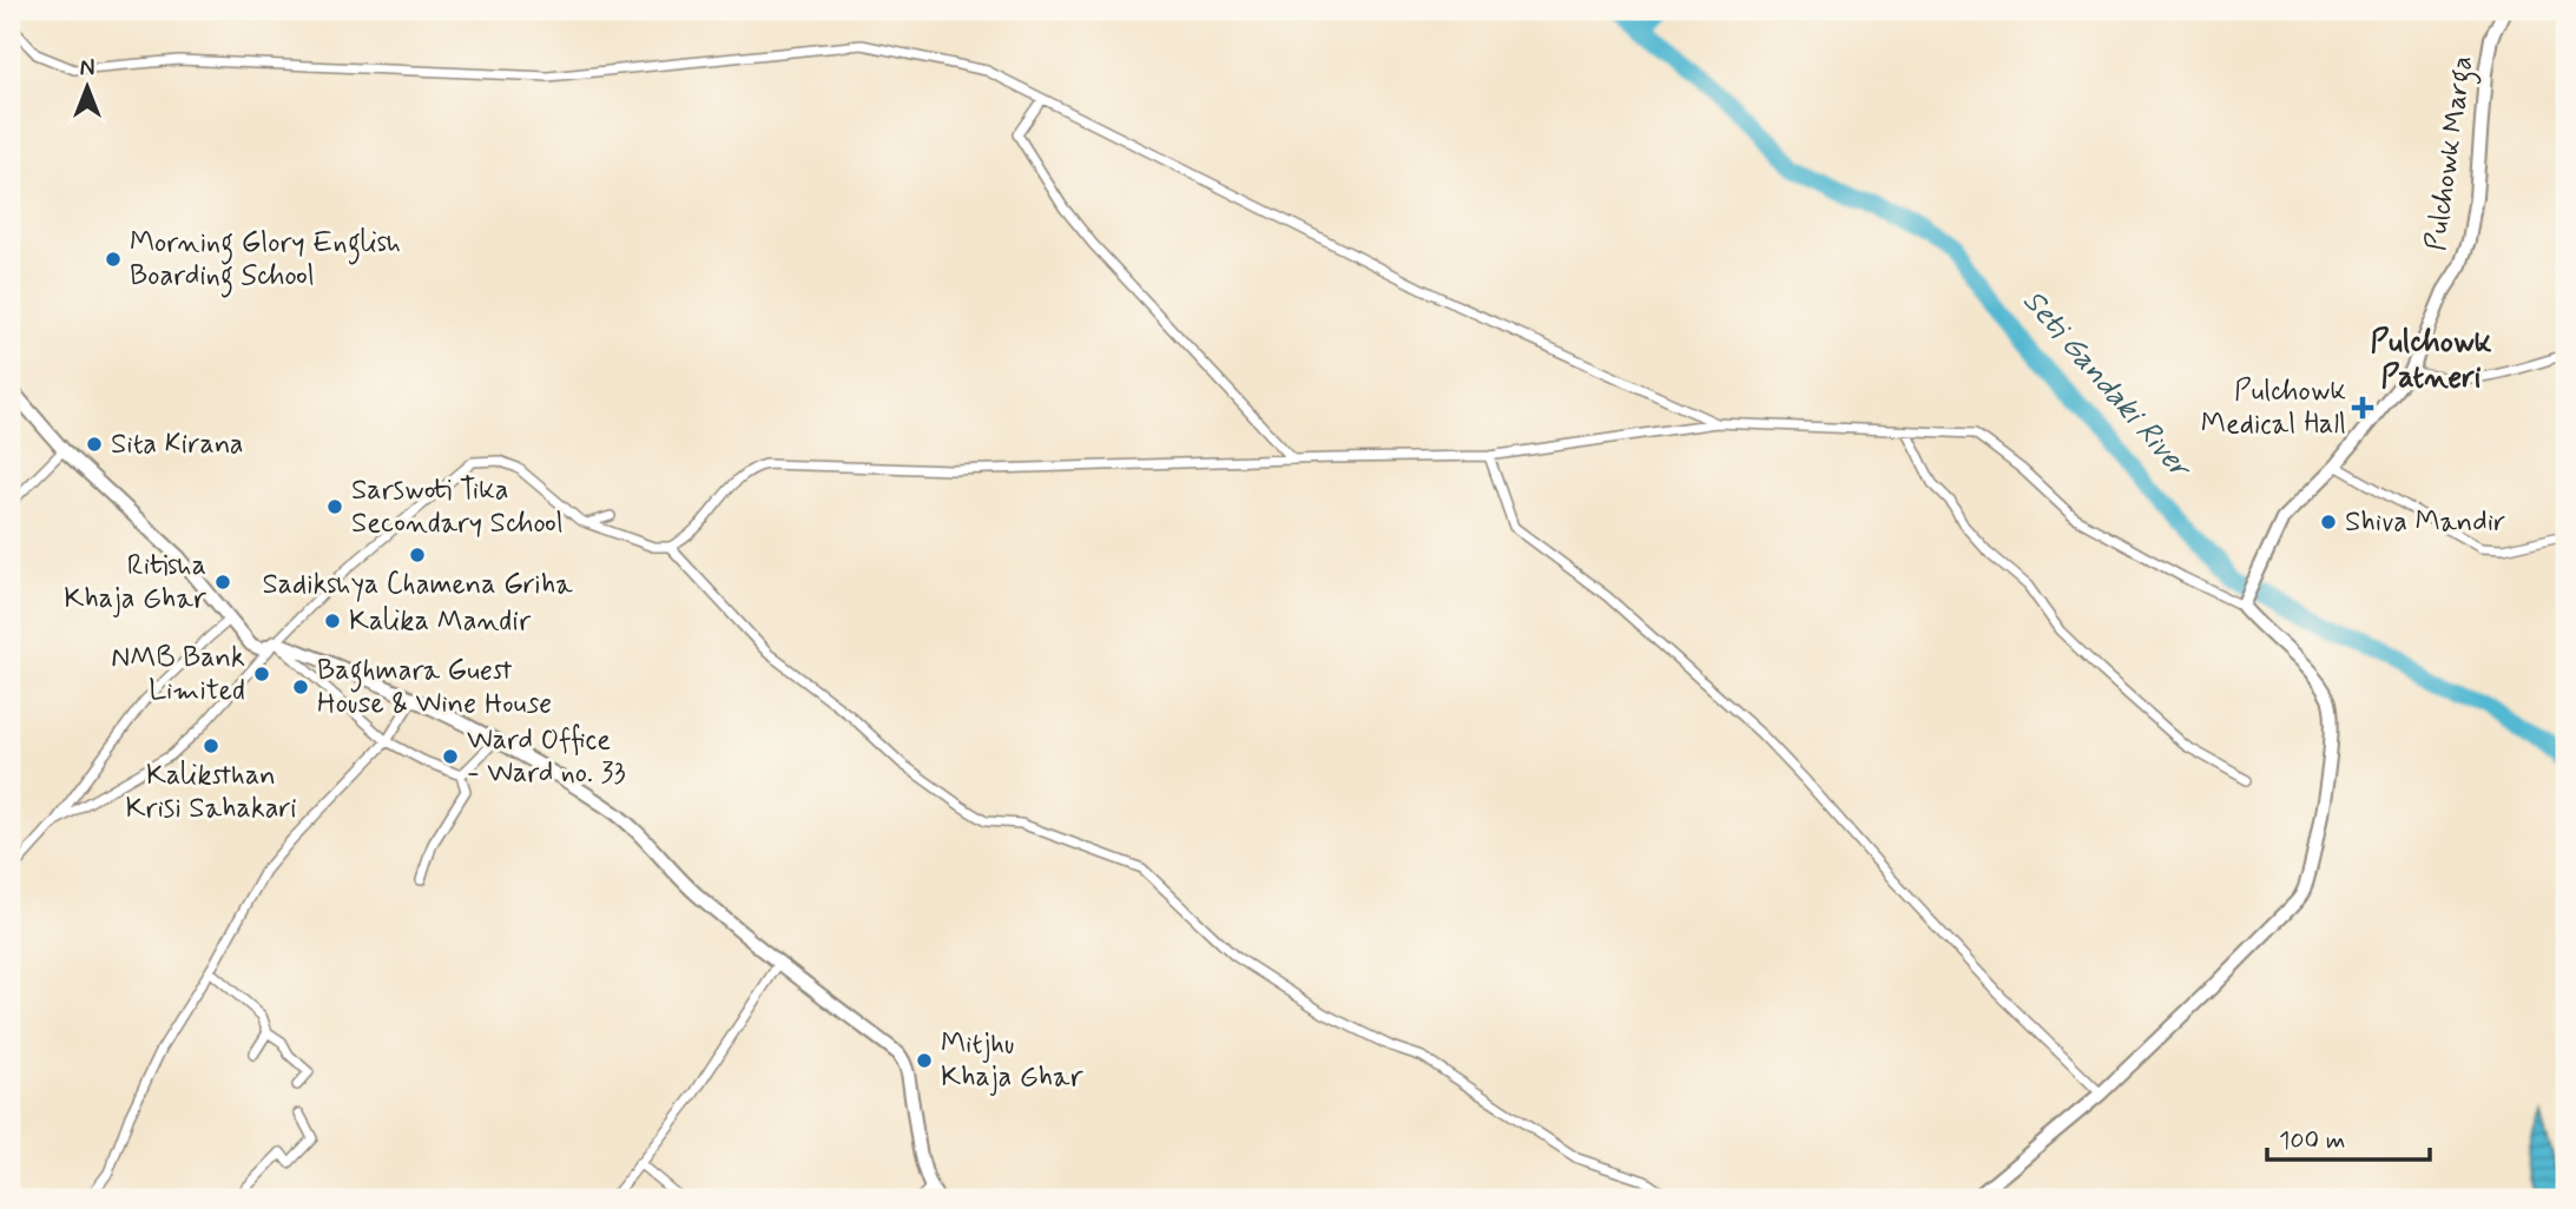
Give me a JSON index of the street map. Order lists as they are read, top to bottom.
{
  "streets": {
    "main road": ["Pulchowk Marga"]
  },
  "districts": ["Pulchowk Patneri"],
  "water": ["Seti Gandaki River"],
  "places": {
    "other": [
      "Morning Glory English Boarding School",
      "Sita Kirana",
      "Sarswoti Tika Secondary School",
      "Shiva Mandir",
      "Sadikshya Chamena Griha",
      "Ritisha Khaja Ghar",
      "Kalika Mandir",
      "NMB Bank Limited",
      "Baghmara Guest House & Wine House",
      "Kaliksthan Krisi Sahakari",
      "Ward Office - Ward no. 33",
      "Mitjhu Khaja Ghar"
    ],
    "health": ["Pulchowk Medical Hall"]
  },
  "scale_bar": "100 m",
  "north": "top"
}
